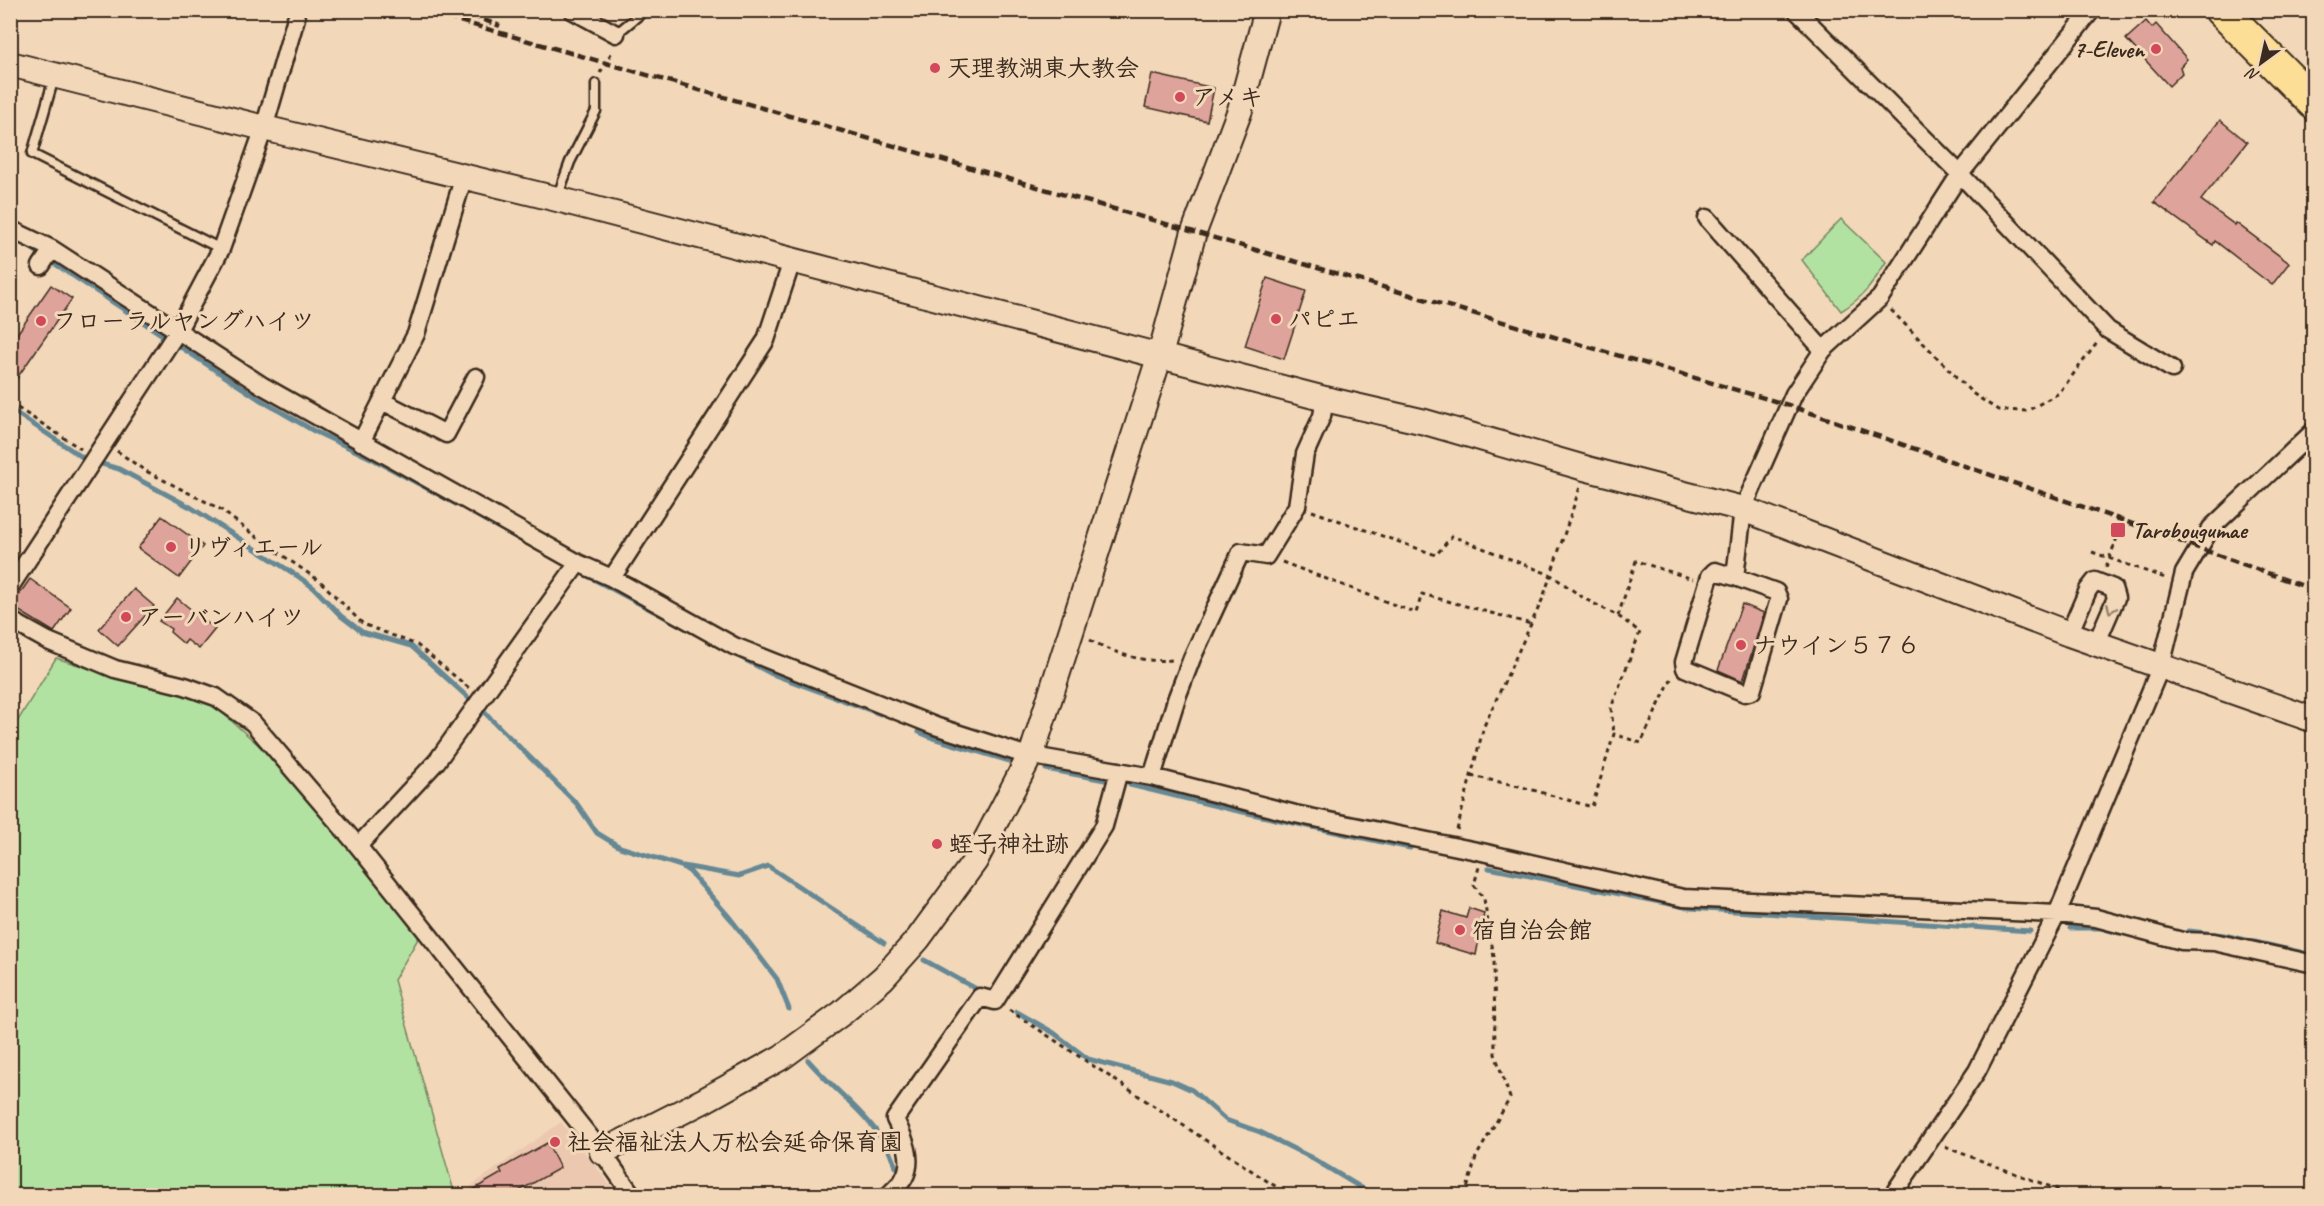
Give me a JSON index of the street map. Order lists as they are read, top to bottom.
{
  "places": {
    "other": [
      "7-Eleven",
      "天理教湖東大教会",
      "アメキ",
      "パピエ",
      "フローラルヤングハイツ",
      "リヴィエール",
      "アーバンハイツ",
      "ナウイン５７６",
      "蛭子神社跡",
      "宿自治会館",
      "社会福祉法人万松会延命保育園"
    ],
    "transit": ["Tarobougumae"]
  },
  "north": "bottom left"
}
